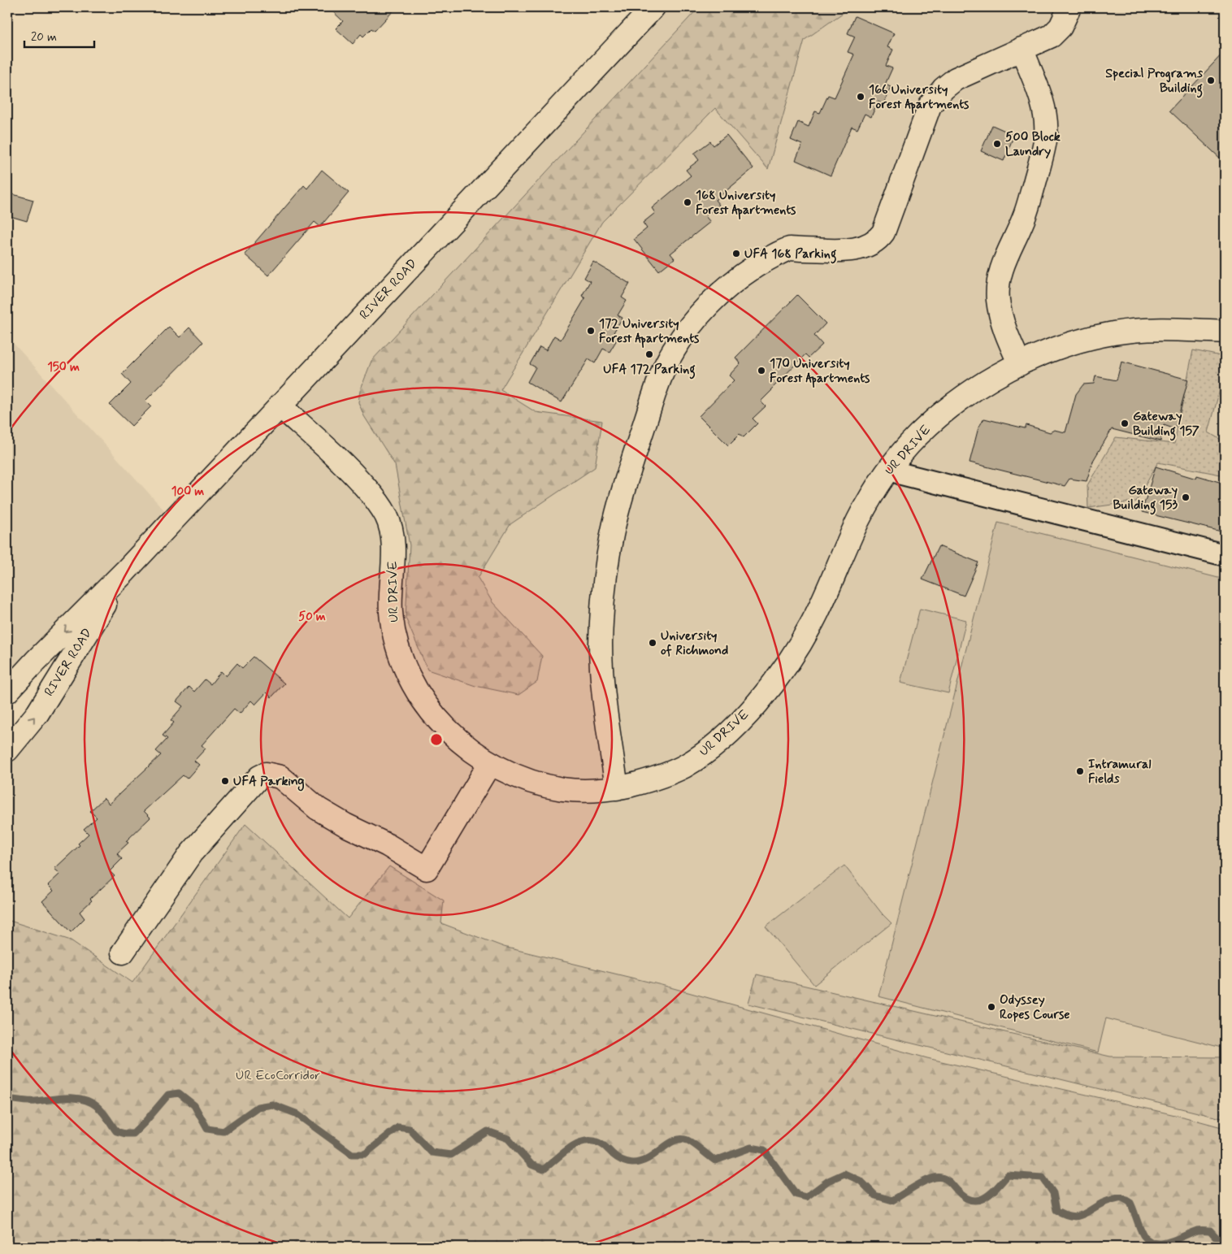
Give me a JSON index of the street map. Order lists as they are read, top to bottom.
{
  "streets": {
    "street": ["RIVER ROAD", "UR DRIVE"]
  },
  "crossings": [
    ["RIVER ROAD", "UR DRIVE"]
  ],
  "parks": ["UR EcoCorridor"],
  "places": [
    "Special Programs Building",
    "166 University Forest Apartments",
    "500 Block Laundry",
    "168 University Forest Apartments",
    "UFA 168 Parking",
    "172 University Forest Apartments",
    "UFA 172 Parking",
    "170 University Forest Apartments",
    "Gateway Building 157",
    "Gateway Building 153",
    "University of Richmond",
    "Intramural Fields",
    "UFA Parking",
    "Odyssey Ropes Course"
  ],
  "scale_bar": "20 m",
  "rings": ["150 m", "100 m", "50 m"]
}
